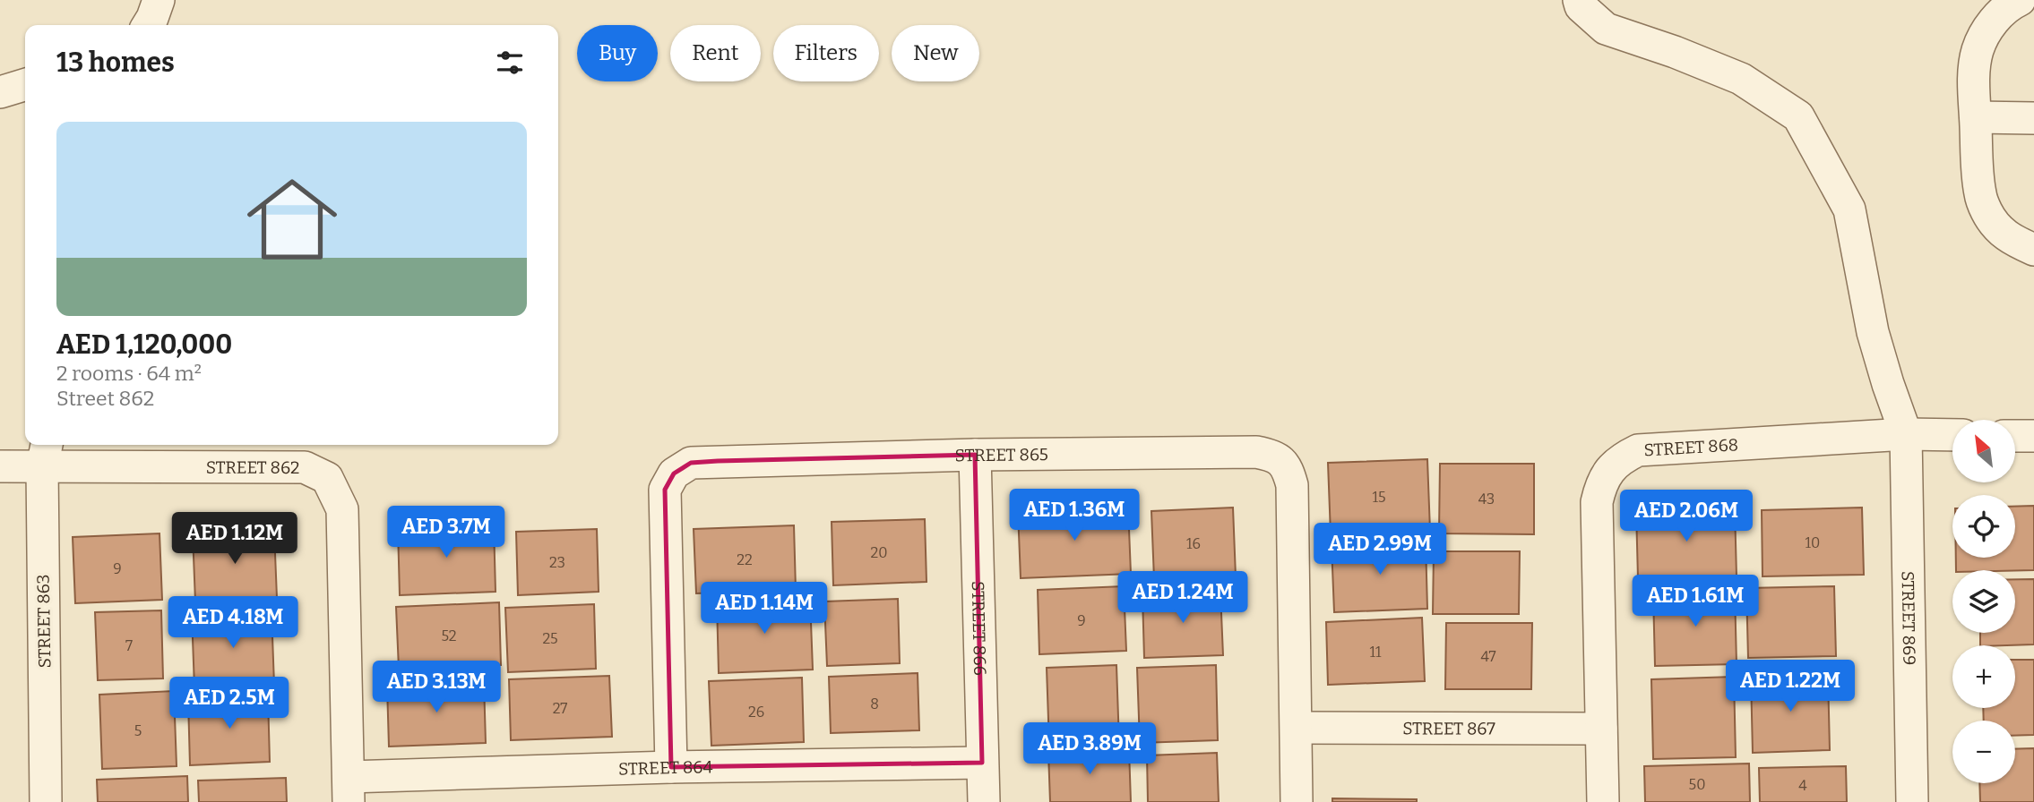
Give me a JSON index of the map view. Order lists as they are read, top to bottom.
{
  "streets": {
    "street": [
      "STREET 868",
      "STREET 865",
      "STREET 862",
      "STREET 869",
      "STREET 863",
      "STREET 866",
      "STREET 867",
      "STREET 864"
    ]
  },
  "crossings": [
    ["STREET 868", "STREET 869"],
    ["STREET 868", "STREET 867"],
    ["STREET 865", "STREET 866"],
    ["STREET 865", "STREET 867"],
    ["STREET 865", "STREET 864"],
    ["STREET 862", "STREET 863"],
    ["STREET 862", "STREET 864"],
    ["STREET 866", "STREET 864"]
  ],
  "house_numbers": [
    "15",
    "43",
    "10",
    "16",
    "20",
    "22",
    "23",
    "9",
    "9",
    "52",
    "25",
    "7",
    "11",
    "47",
    "8",
    "27",
    "26",
    "5",
    "50",
    "4"
  ],
  "north": "top left",
  "page": {
    "chip": [
      "Buy",
      "Rent",
      "Filters",
      "New"
    ],
    "heading": "13 homes",
    "list": [
      {
        "name": "AED 1,120,000",
        "note": "2 rooms · 64 m² · Street 862"
      }
    ],
    "map_buttons": ["+", "−"],
    "price": [
      "AED 1.36M",
      "AED 2.06M",
      "AED 3.7M",
      "AED 1.12M",
      "AED 2.99M",
      "AED 1.24M",
      "AED 1.61M",
      "AED 1.14M",
      "AED 4.18M",
      "AED 1.22M",
      "AED 3.13M",
      "AED 2.5M",
      "AED 3.89M"
    ]
  }
}
